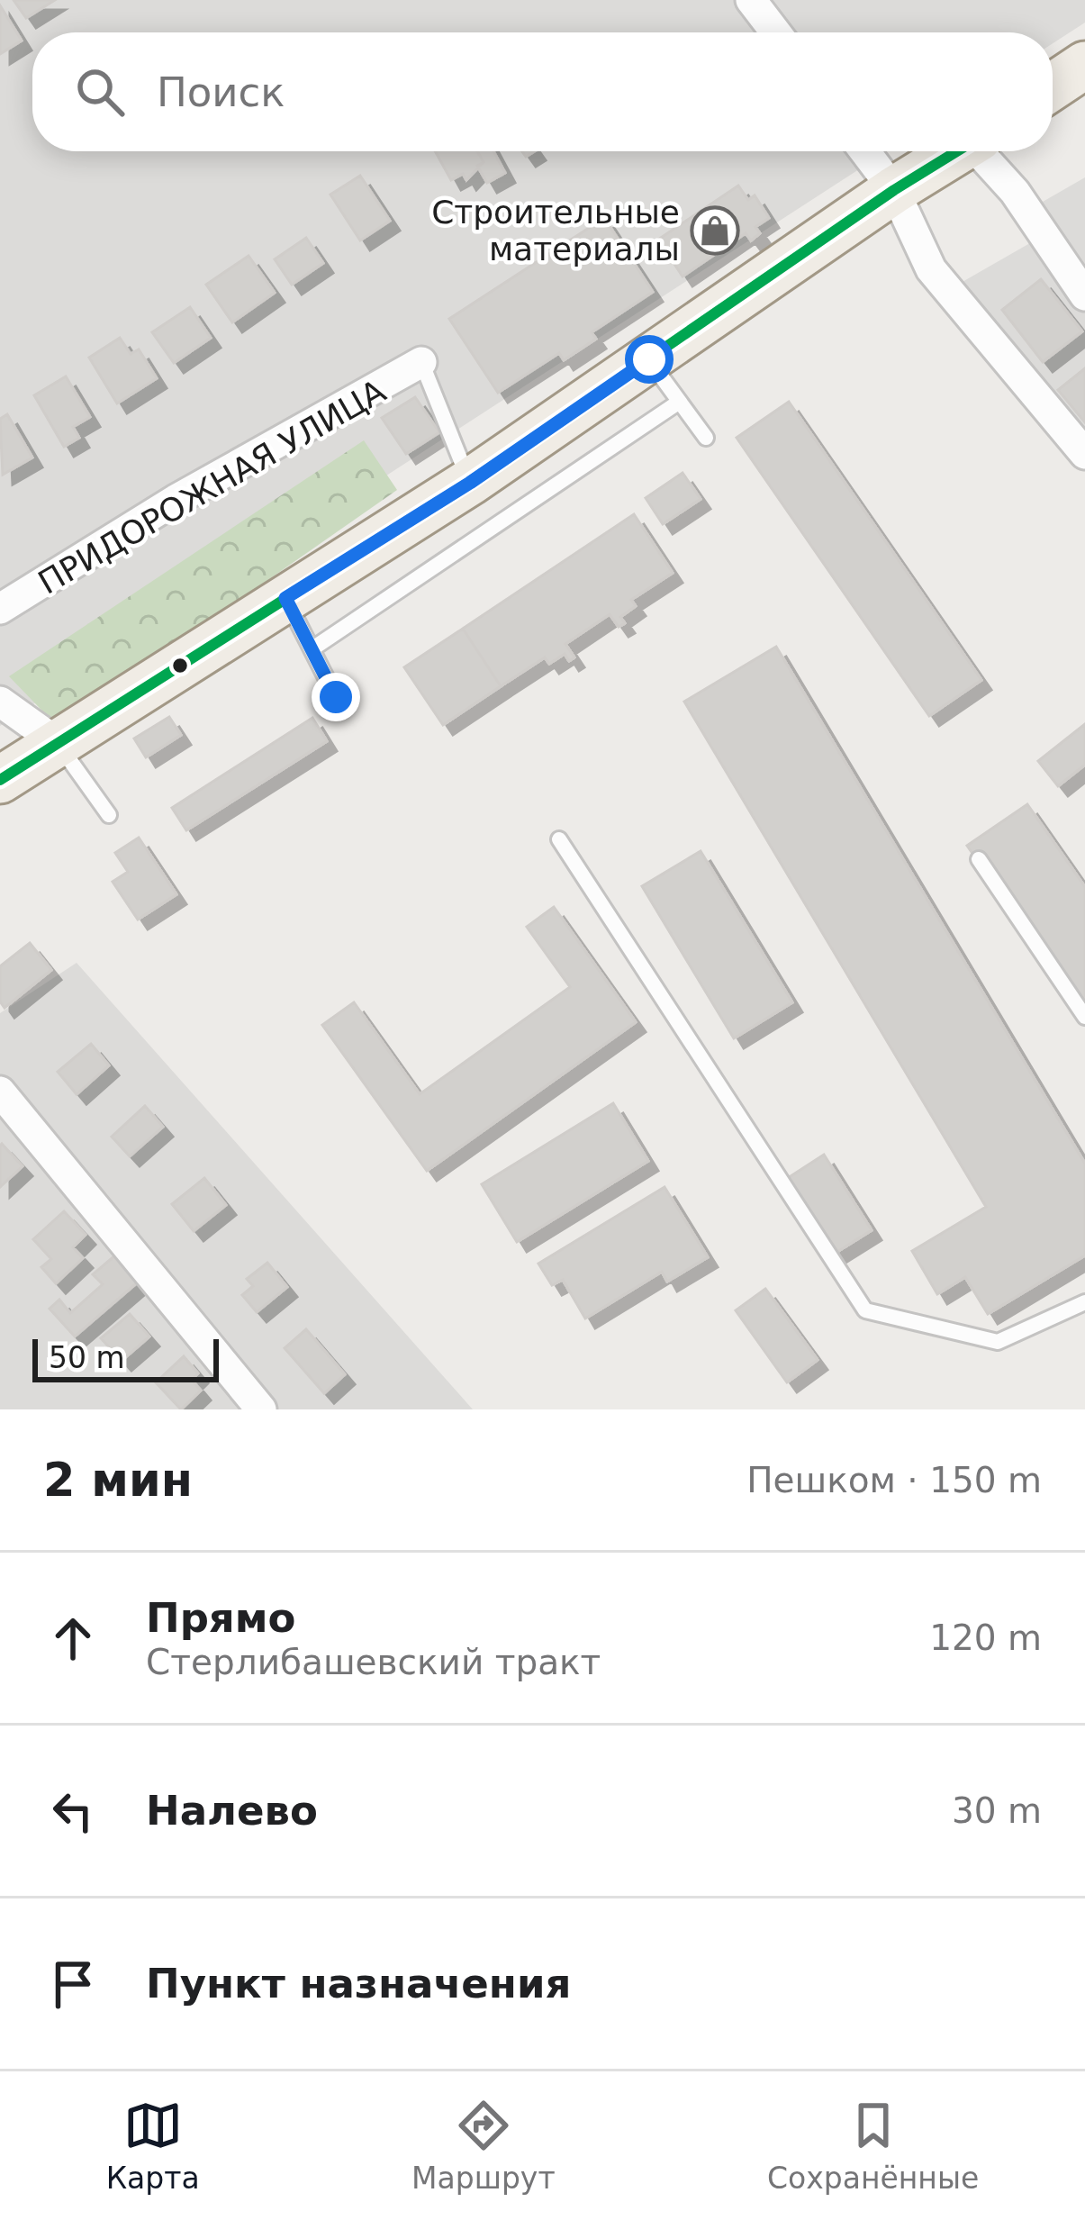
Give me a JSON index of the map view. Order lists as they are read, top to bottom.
{
  "streets": {
    "street": ["ПРИДОРОЖНАЯ УЛИЦА"]
  },
  "places": {
    "shop": ["Строительные материалы"]
  },
  "scale_bar": "50 m",
  "page": {
    "search": "Поиск",
    "scale": "50 m",
    "heading": ["2 мин", "Пешком · 150 m"],
    "list": [
      ["Прямо", "Стерлибашевский тракт", "120 m"],
      ["Налево", "30 m"],
      "Пункт назначения"
    ],
    "nav": ["Карта", "Маршрут", "Сохранённые"]
  }
}
